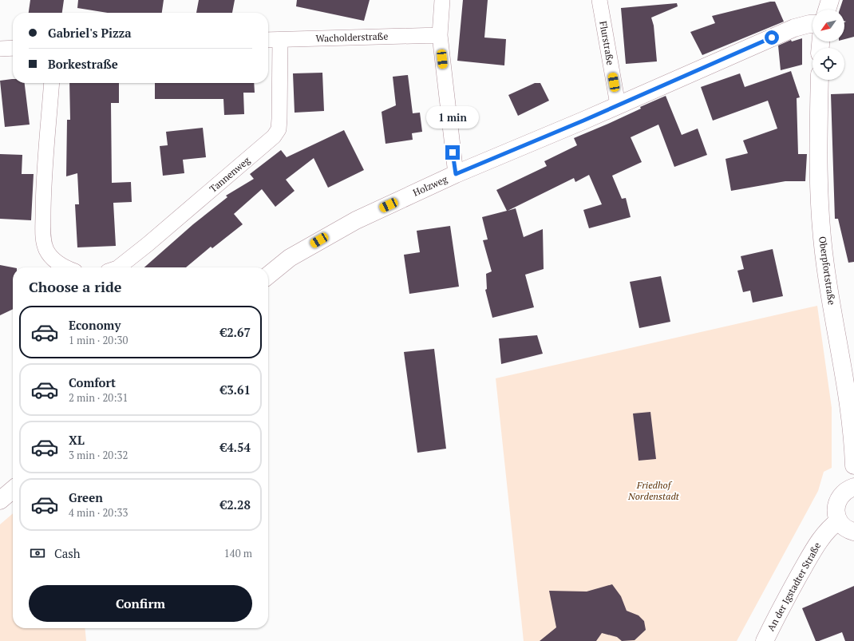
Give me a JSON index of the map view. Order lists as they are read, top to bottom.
{
  "streets": {
    "main road": ["Holzweg", "Oberpfortstraße", "An der Igstadter Straße"],
    "street": ["Wacholderstraße", "Flurstraße", "Tannenweg"]
  },
  "crossings": [
    ["Wacholderstraße", "Tannenweg"],
    ["Flurstraße", "Holzweg"]
  ],
  "parks": ["Friedhof Nordenstadt"],
  "north": "bottom left",
  "page": {
    "banner": ["Gabriel's Pizza", "Borkestraße"],
    "bubble": "1 min",
    "heading": "Choose a ride",
    "list": [
      {
        "name": "Economy",
        "note": "1 min · 20:30",
        "value": "€2.67"
      },
      {
        "name": "Comfort",
        "note": "2 min · 20:31",
        "value": "€3.61"
      },
      {
        "name": "XL",
        "note": "3 min · 20:32",
        "value": "€4.54"
      },
      {
        "name": "Green",
        "note": "4 min · 20:33",
        "value": "€2.28"
      }
    ],
    "pay": ["Cash", "140 m"],
    "buttons": "Confirm"
  }
}
